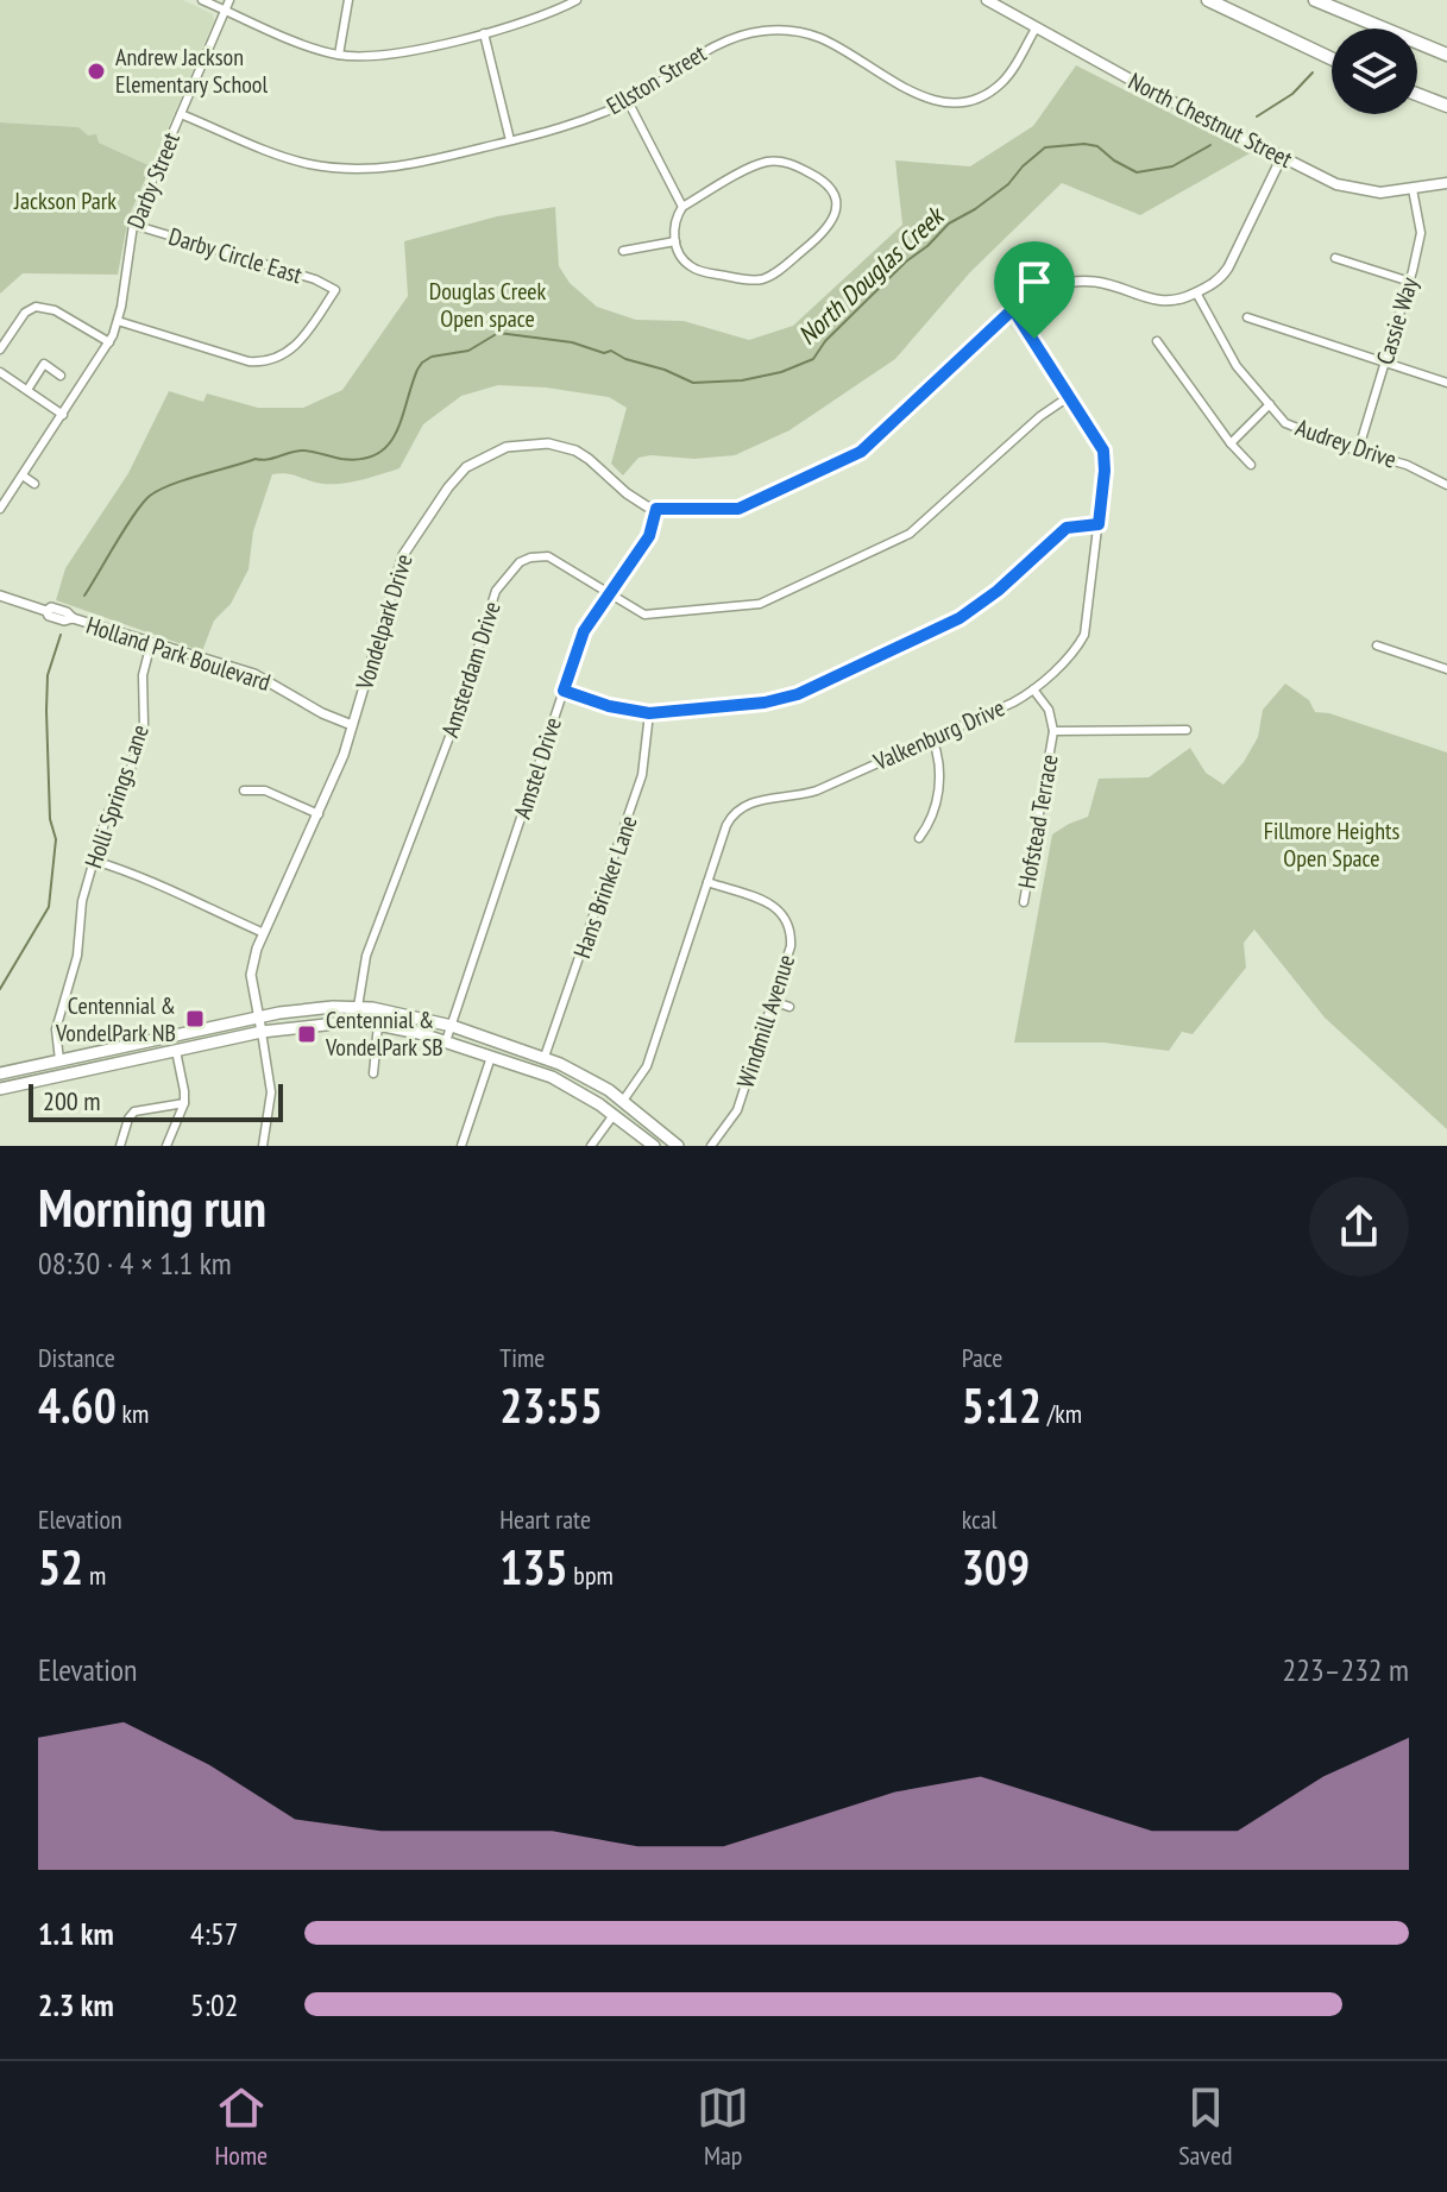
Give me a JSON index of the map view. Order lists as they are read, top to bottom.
{
  "streets": {
    "main road": ["North Chestnut Street"],
    "street": [
      "Ellston Street",
      "Darby Street",
      "Darby Circle East",
      "Cassie Way",
      "Audrey Drive",
      "Vondelpark Drive",
      "Holland Park Boulevard",
      "Amsterdam Drive",
      "Valkenburg Drive",
      "Amstel Drive",
      "Holli Springs Lane",
      "Hofstead Terrace",
      "Hans Brinker Lane",
      "Windmill Avenue"
    ]
  },
  "crossings": [
    ["Ellston Street", "North Chestnut Street"],
    ["Ellston Street", "Darby Street"],
    ["North Chestnut Street", "Cassie Way"],
    ["Darby Street", "Darby Circle East"],
    ["Cassie Way", "Audrey Drive"],
    ["Vondelpark Drive", "Holland Park Boulevard"],
    ["Vondelpark Drive", "Amstel Drive"],
    ["Holland Park Boulevard", "Holli Springs Lane"],
    ["Amsterdam Drive", "Valkenburg Drive"],
    ["Amsterdam Drive", "Amstel Drive"],
    ["Valkenburg Drive", "Hofstead Terrace"],
    ["Valkenburg Drive", "Windmill Avenue"]
  ],
  "water": ["North Douglas Creek"],
  "parks": ["Jackson Park", "Douglas Creek Open space", "Fillmore Heights Open Space"],
  "places": {
    "other": ["Andrew Jackson Elementary School"],
    "transit": ["Centennial & VondelPark NB", "Centennial & VondelPark SB"]
  },
  "scale_bar": "200 m",
  "page": {
    "scale": "200 m",
    "heading": ["Morning run", "08:30 · 4 × 1.1 km"],
    "stats": [
      ["Distance", "4.60 km"],
      ["Time", "23:55"],
      ["Pace", "5:12 /km"],
      ["Elevation", "52 m"],
      ["Heart rate", "135 bpm"],
      ["kcal", "309"]
    ],
    "chart": ["Elevation", "223–232 m"],
    "list": [
      {
        "name": "1.1 km",
        "note": "4:57"
      },
      {
        "name": "2.3 km",
        "note": "5:02"
      }
    ],
    "tabs": ["Home", "Map", "Saved"]
  }
}
